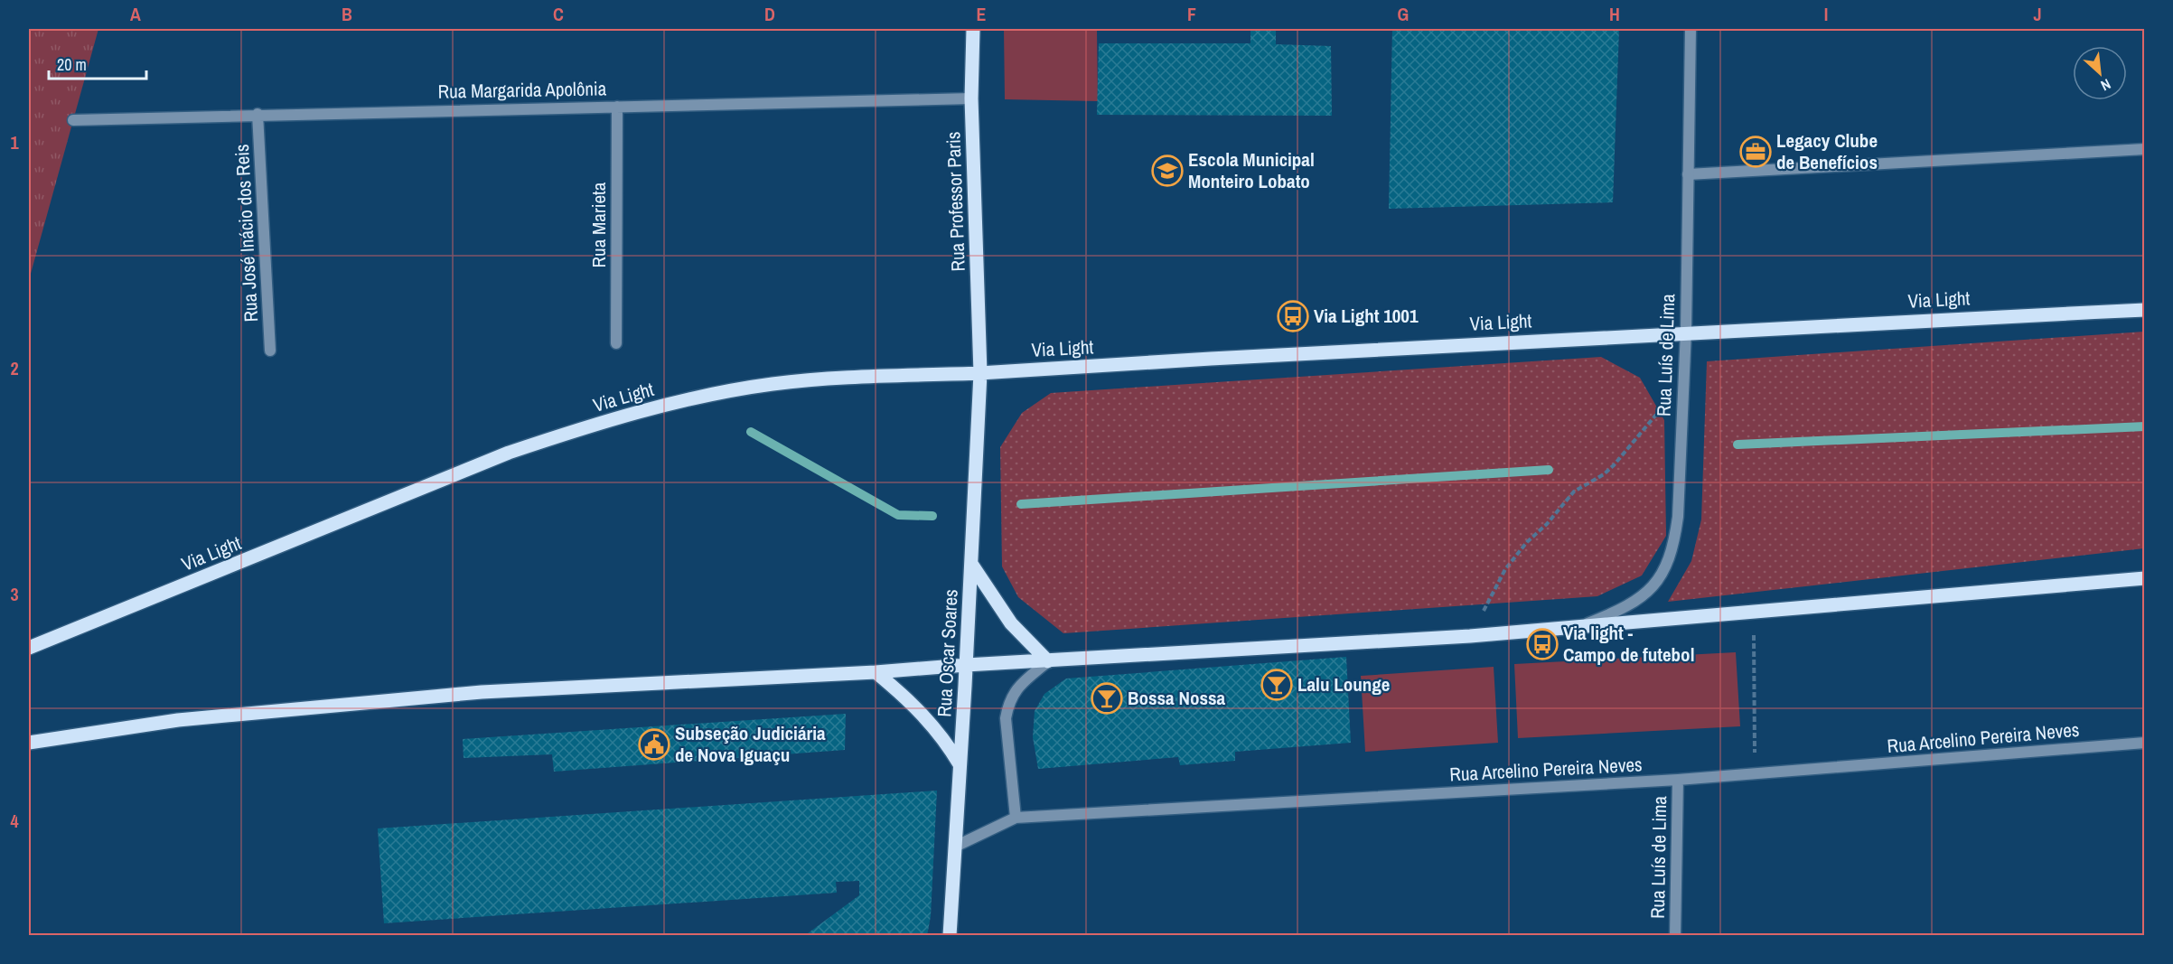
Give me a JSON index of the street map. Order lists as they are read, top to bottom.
{
  "streets": {
    "main road": ["Rua Professor Paris", "Via Light", "Rua Oscar Soares"],
    "street": [
      "Rua Margarida Apolônia",
      "Rua Marieta",
      "Rua José Inácio dos Reis",
      "Rua Luís de Lima",
      "Rua Arcelino Pereira Neves"
    ]
  },
  "crossings": [
    ["Rua Margarida Apolônia", "Rua Professor Paris"],
    ["Rua Margarida Apolônia", "Rua Marieta"],
    ["Rua Margarida Apolônia", "Rua José Inácio dos Reis"],
    ["Rua Professor Paris", "Via Light"],
    ["Rua Professor Paris", "Rua Oscar Soares"],
    ["Via Light", "Rua Luís de Lima"],
    ["Via Light", "Rua Oscar Soares"],
    ["Rua Luís de Lima", "Rua Arcelino Pereira Neves"],
    ["Rua Oscar Soares", "Rua Arcelino Pereira Neves"]
  ],
  "places": {
    "office": ["Legacy Clube de Benefícios"],
    "school or university": ["Escola Municipal Monteiro Lobato"],
    "bus stop": ["Via Light 1001", "Via light - Campo de futebol"],
    "bar": ["Lalu Lounge", "Bossa Nossa"],
    "public building": ["Subseção Judiciária de Nova Iguaçu"]
  },
  "scale_bar": "20 m",
  "north": "bottom right",
  "grid": {
    "columns": [
      "A",
      "B",
      "C",
      "D",
      "E",
      "F",
      "G",
      "H",
      "I",
      "J"
    ],
    "rows": [
      "1",
      "2",
      "3",
      "4"
    ]
  }
}
